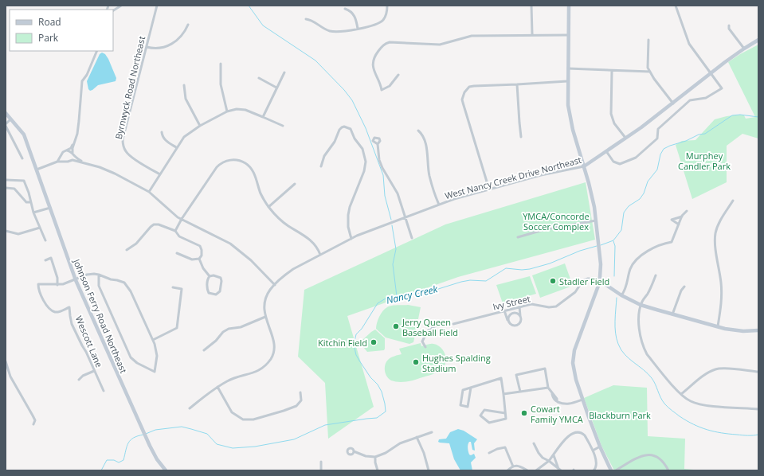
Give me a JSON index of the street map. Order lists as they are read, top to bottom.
{
  "streets": {
    "main road": ["West Nancy Creek Drive Northeast", "Johnson Ferry Road Northeast"],
    "street": ["Byrnwyck Road Northeast", "Ivy Street", "Wescott Lane"]
  },
  "crossings": [
    ["Johnson Ferry Road Northeast", "Wescott Lane"]
  ],
  "water": ["Nancy Creek"],
  "parks": ["Murphey Candler Park", "YMCA/Concorde Soccer Complex", "Blackburn Park"],
  "places": [
    "Stadler Field",
    "Jerry Queen Baseball Field",
    "Kitchin Field",
    "Hughes Spalding Stadium",
    "Cowart Family YMCA"
  ],
  "legend": ["Road", "Park"]
}
